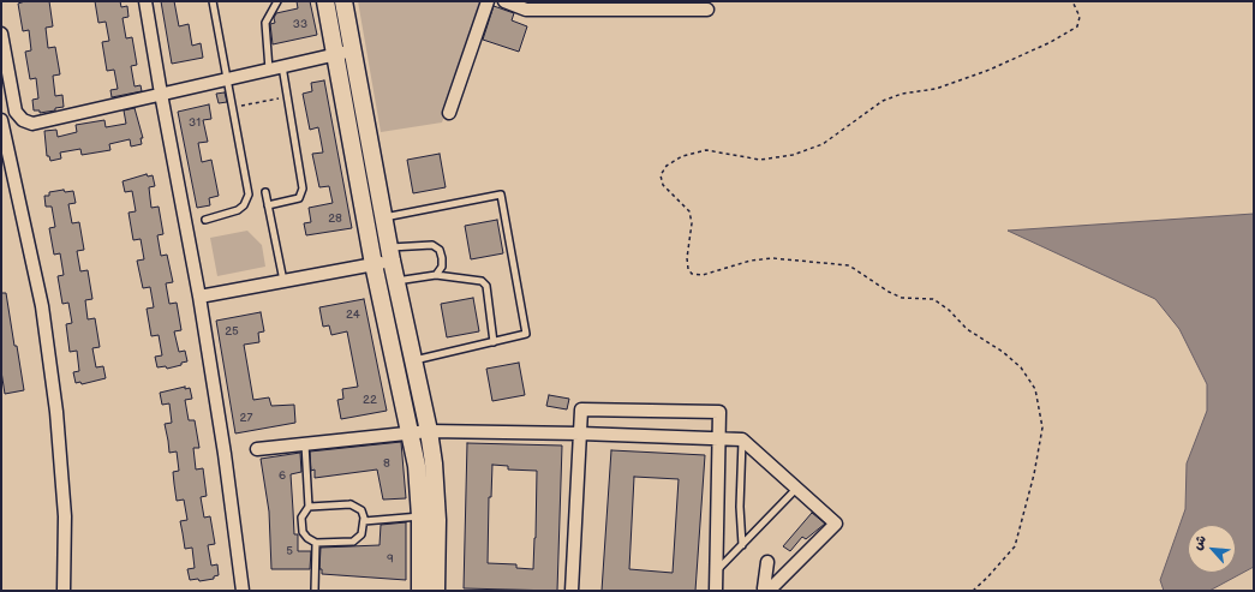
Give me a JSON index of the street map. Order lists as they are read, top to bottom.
{
  "house_numbers": [
    "33",
    "31",
    "28",
    "24",
    "25",
    "22",
    "27",
    "8",
    "6",
    "5",
    "9"
  ],
  "north": "top left"
}
